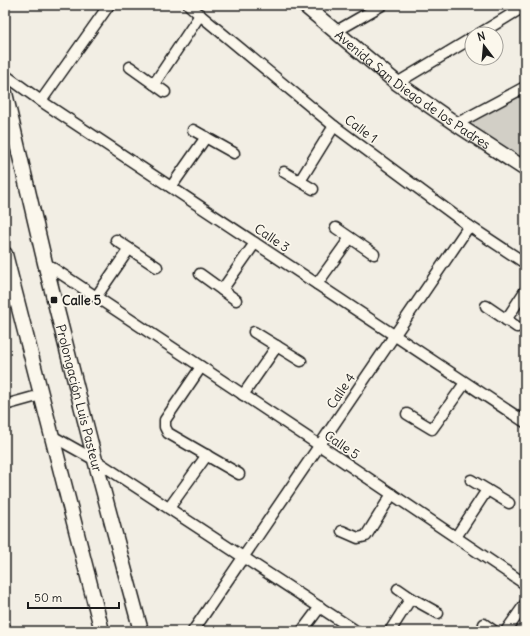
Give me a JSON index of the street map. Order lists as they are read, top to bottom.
{
  "streets": {
    "main road": ["Avenida San Diego de los Padres", "Prolongación Luis Pasteur"],
    "street": [
      "Calle 1",
      "Calle 3",
      "Calle 4",
      "Calle 5"
    ]
  },
  "crossings": [
    ["Calle 1", "Calle 4"],
    ["Calle 3", "Calle 4"],
    ["Calle 4", "Calle 5"],
    ["Prolongación Luis Pasteur", "Calle 5"]
  ],
  "places": {
    "transit": ["Calle 5"]
  },
  "scale_bar": "50 m",
  "north": "top"
}
